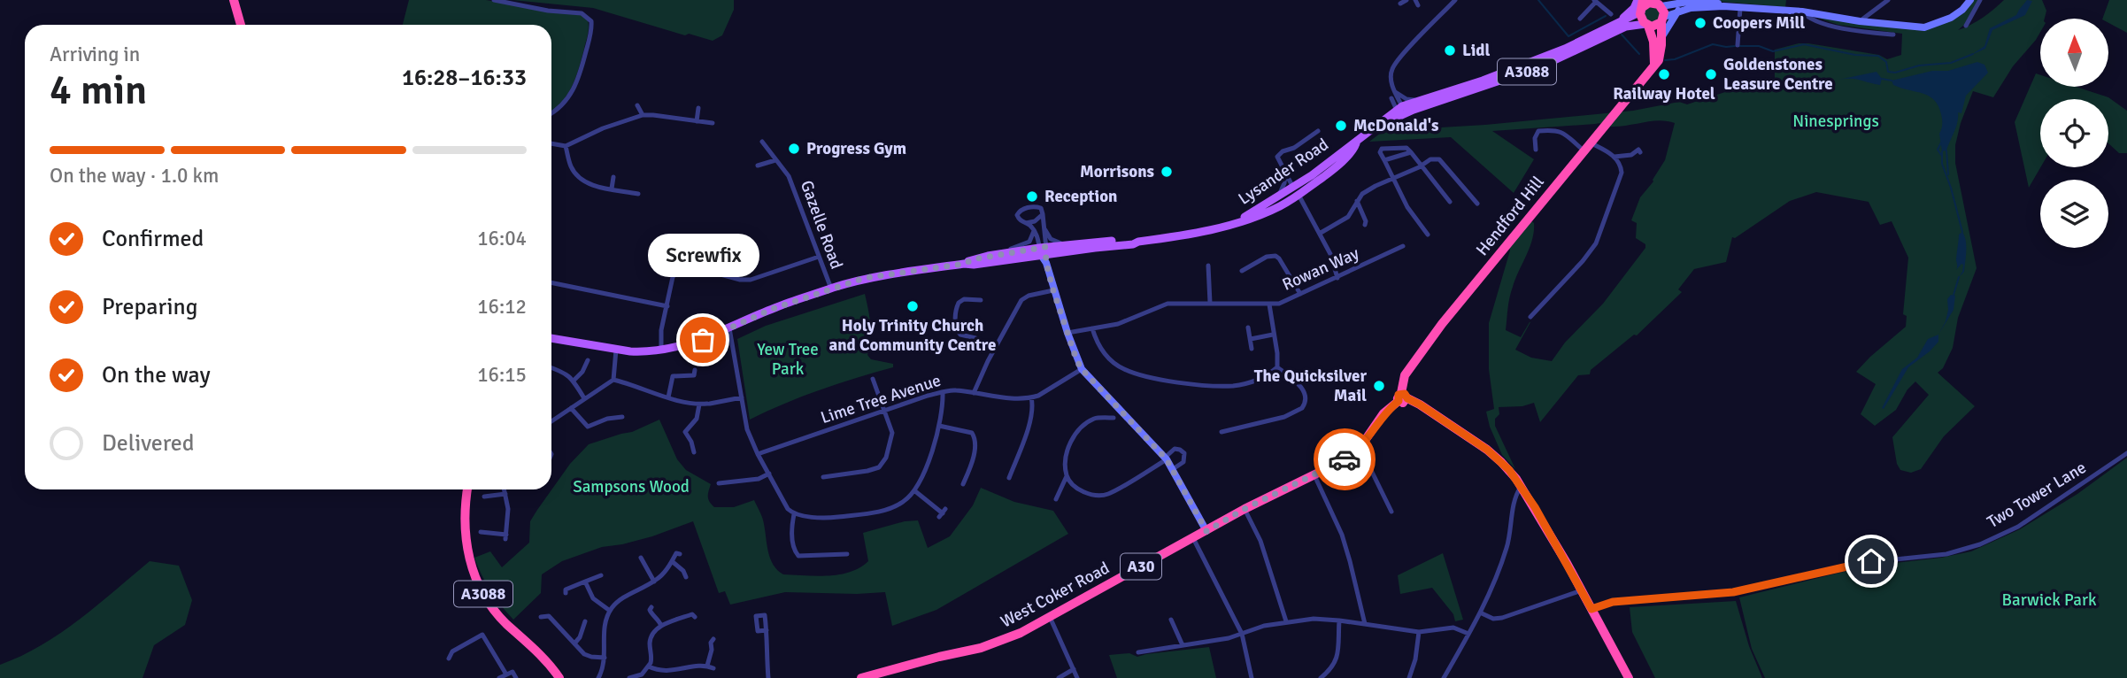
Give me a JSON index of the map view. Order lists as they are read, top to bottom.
{
  "streets": {
    "highway": [
      "A3088",
      "Hendford Hill",
      "A30",
      "West Coker Road"
    ],
    "main road": ["Lysander Road"],
    "street": [
      "Gazelle Road",
      "Rowan Way",
      "Lime Tree Avenue",
      "Two Tower Lane"
    ]
  },
  "crossings": [
    ["A3088", "Lysander Road"],
    ["A3088", "Hendford Hill"],
    ["Lysander Road", "Gazelle Road"],
    ["Hendford Hill", "West Coker Road"]
  ],
  "parks": [
    "Ninesprings",
    "Yew Tree Park",
    "Sampsons Wood",
    "Barwick Park"
  ],
  "places": [
    "Coopers Mill",
    "Lidl",
    "Railway Hotel",
    "Goldenstones Leasure Centre",
    "McDonald's",
    "Progress Gym",
    "Morrisons",
    "Reception",
    "Holy Trinity Church and Community Centre",
    "Screwfix",
    "The Quicksilver Mail"
  ],
  "north": "top",
  "page": {
    "heading": ["4 min", "Arriving in", "16:28–16:33"],
    "bar": "On the way · 1.0 km",
    "list": [
      ["Confirmed", "16:04"],
      ["Preparing", "16:12"],
      ["On the way", "16:15"],
      "Delivered"
    ],
    "bubble": "Screwfix"
  }
}
